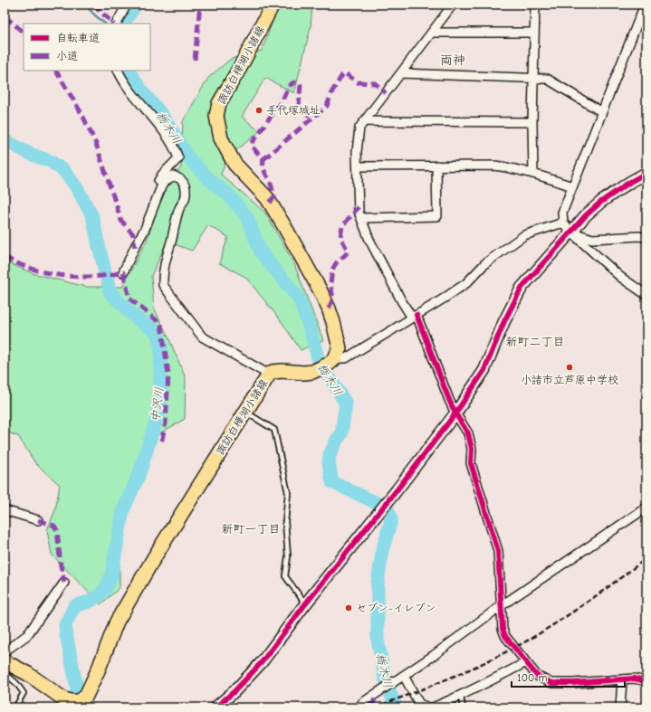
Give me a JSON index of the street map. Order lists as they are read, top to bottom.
{
  "streets": {
    "main road": ["諏訪白樺湖小諸線"]
  },
  "districts": ["両神", "新町二丁目", "新町一丁目"],
  "water": ["栃木川", "中沢川"],
  "places": ["手代塚城址", "小諸市立芦原中学校", "セブン-イレブン"],
  "legend": ["自転車道", "小道"],
  "scale_bar": "100 m"
}
